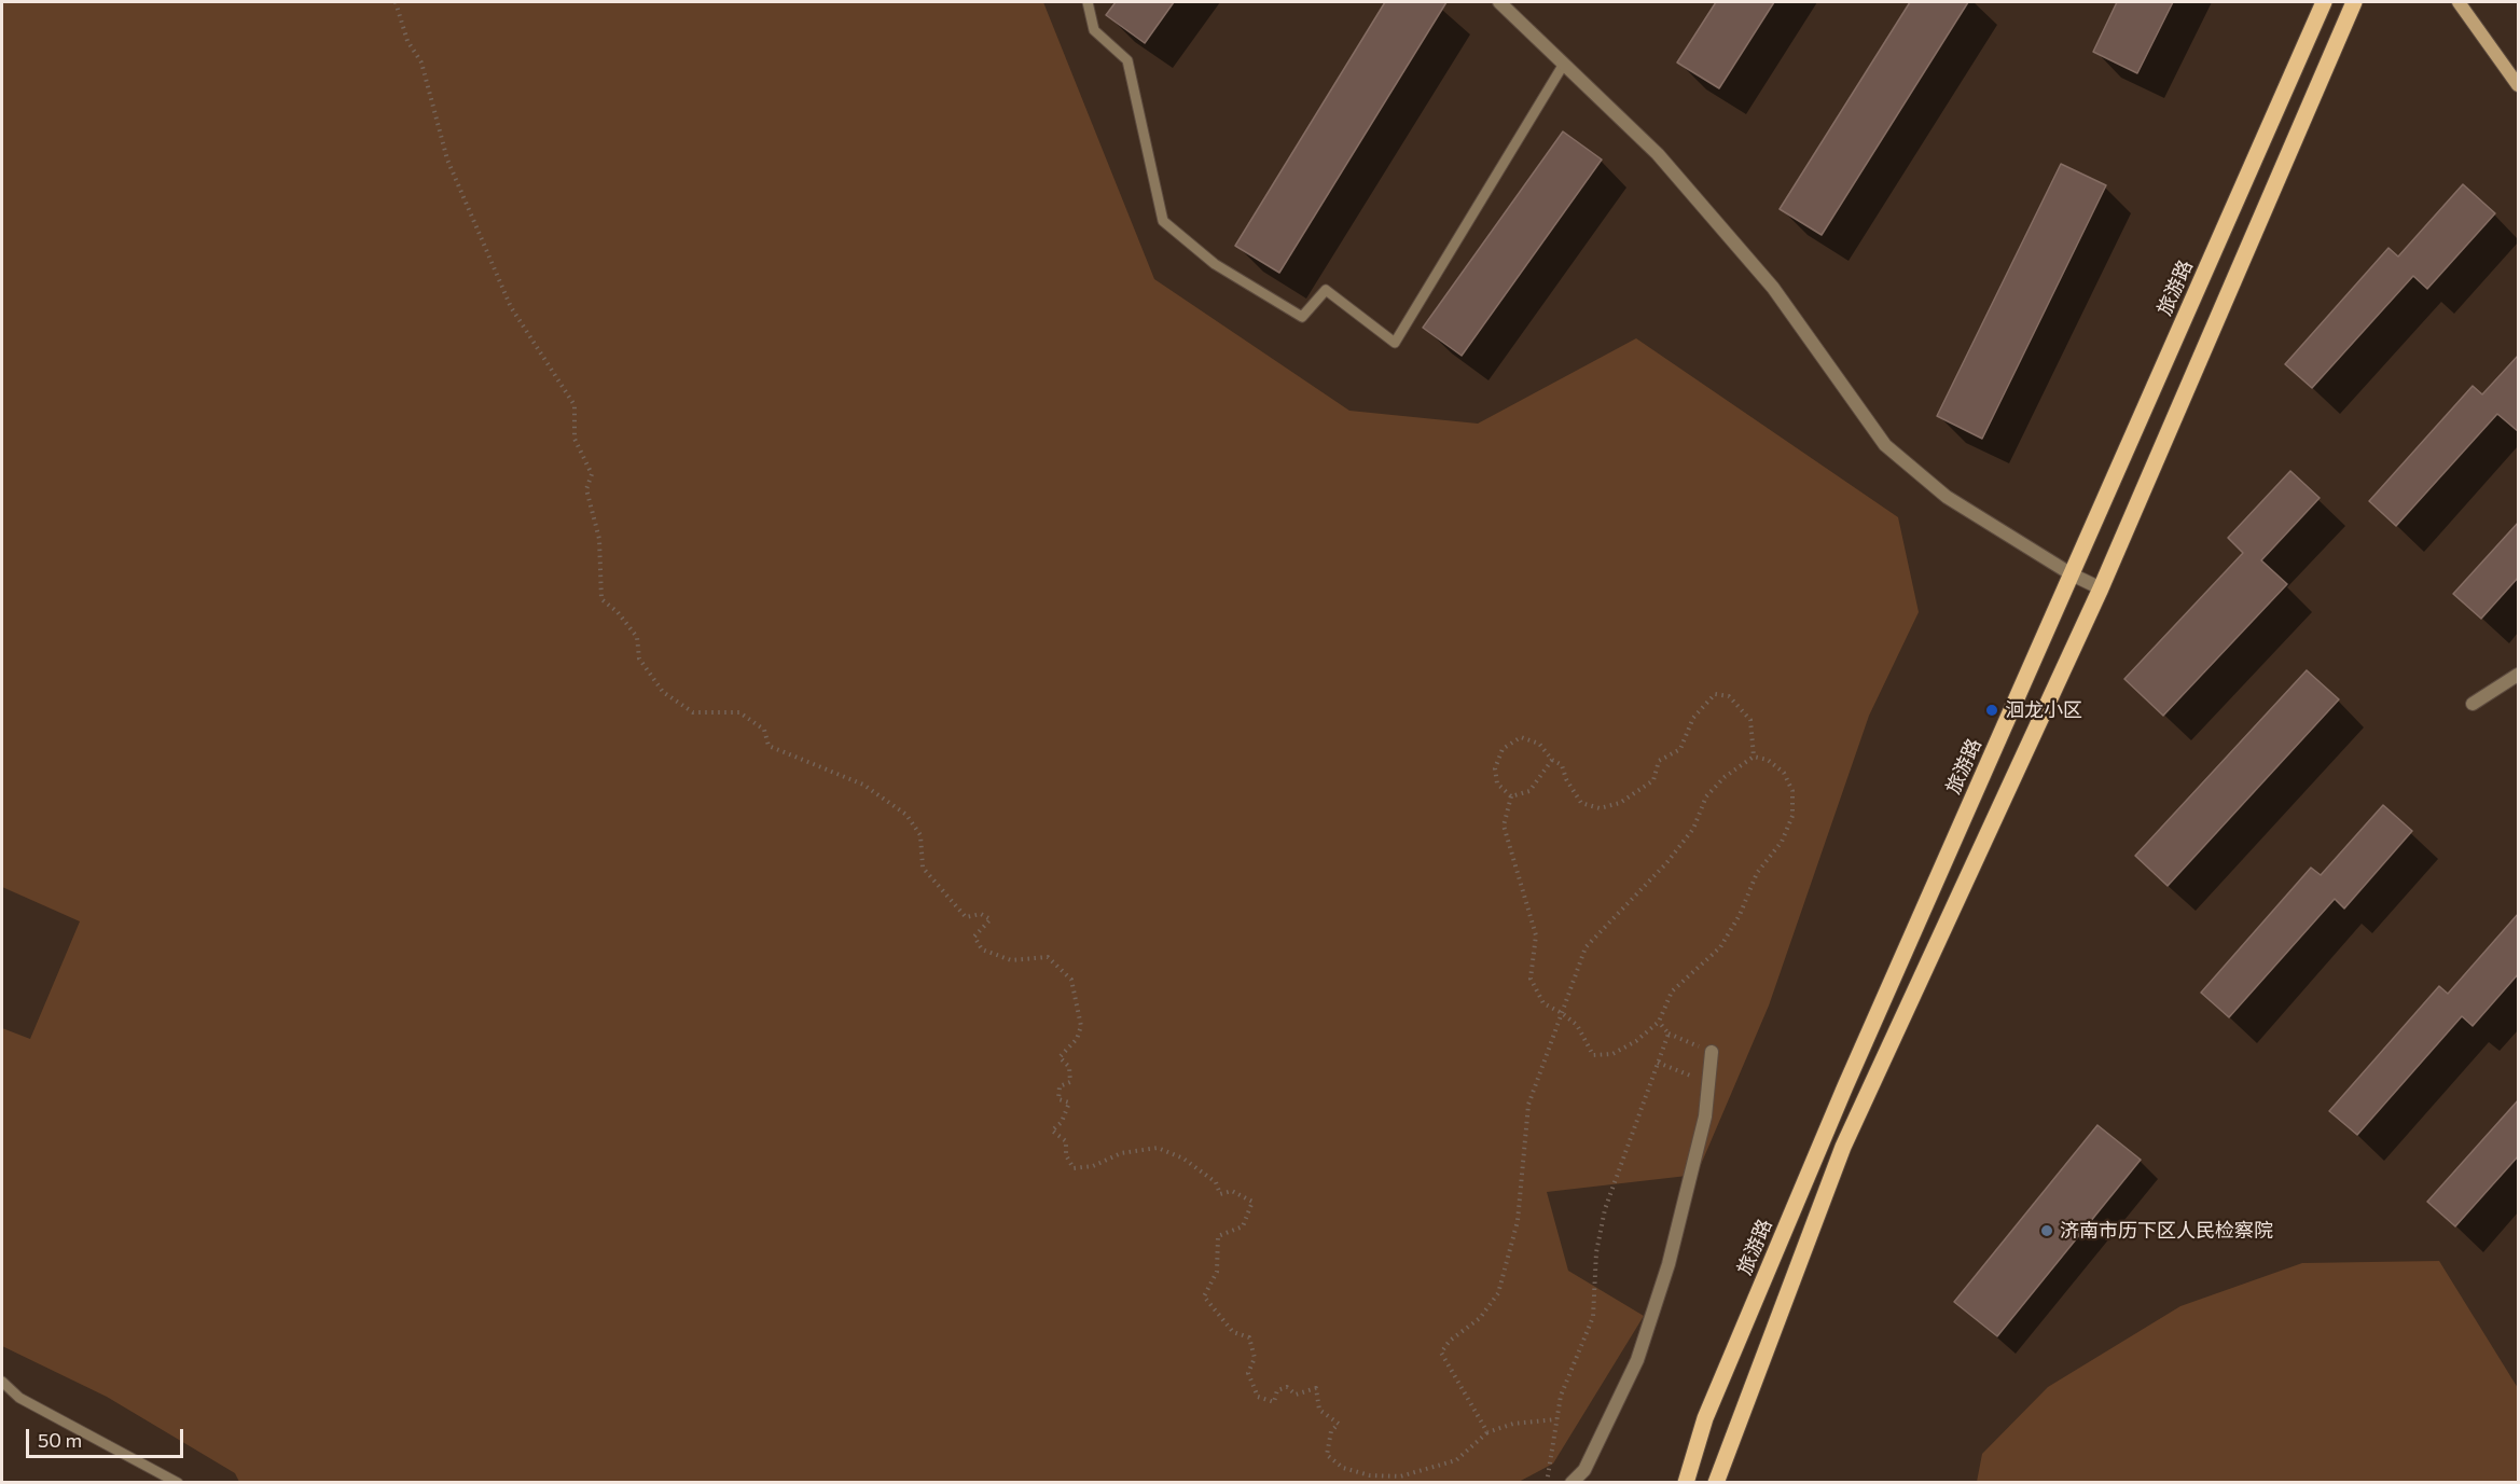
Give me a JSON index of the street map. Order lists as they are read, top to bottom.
{
  "streets": {
    "main road": ["旅游路"]
  },
  "places": ["洄龙小区", "济南市历下区人民检察院"],
  "scale_bar": "50 m"
}
